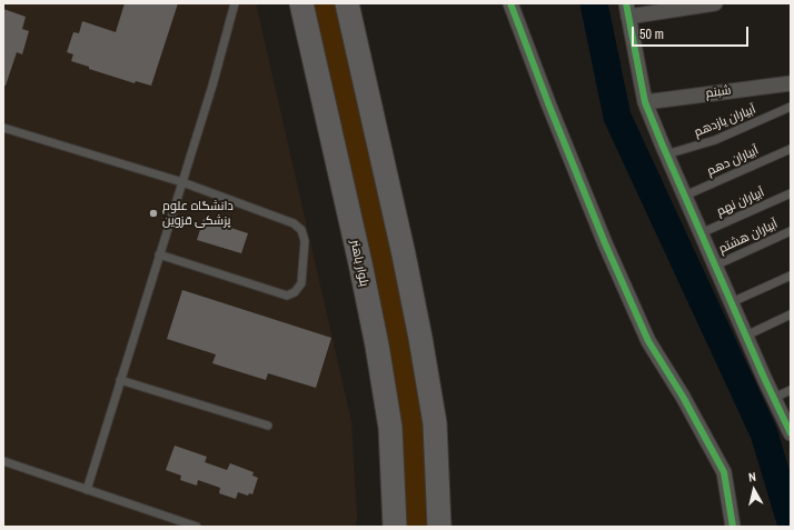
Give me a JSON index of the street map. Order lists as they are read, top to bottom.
{
  "streets": {
    "main road": ["بلوار باهنر"],
    "street": ["شبنم"],
    "lane": [
      "آبیاران یازدهم",
      "آبیاران دهم",
      "آبیاران نهم",
      "آبیاران هشتم"
    ]
  },
  "places": ["دانشگاه علوم پزشکی قزوین"],
  "scale_bar": "50 m",
  "north": "top"
}
